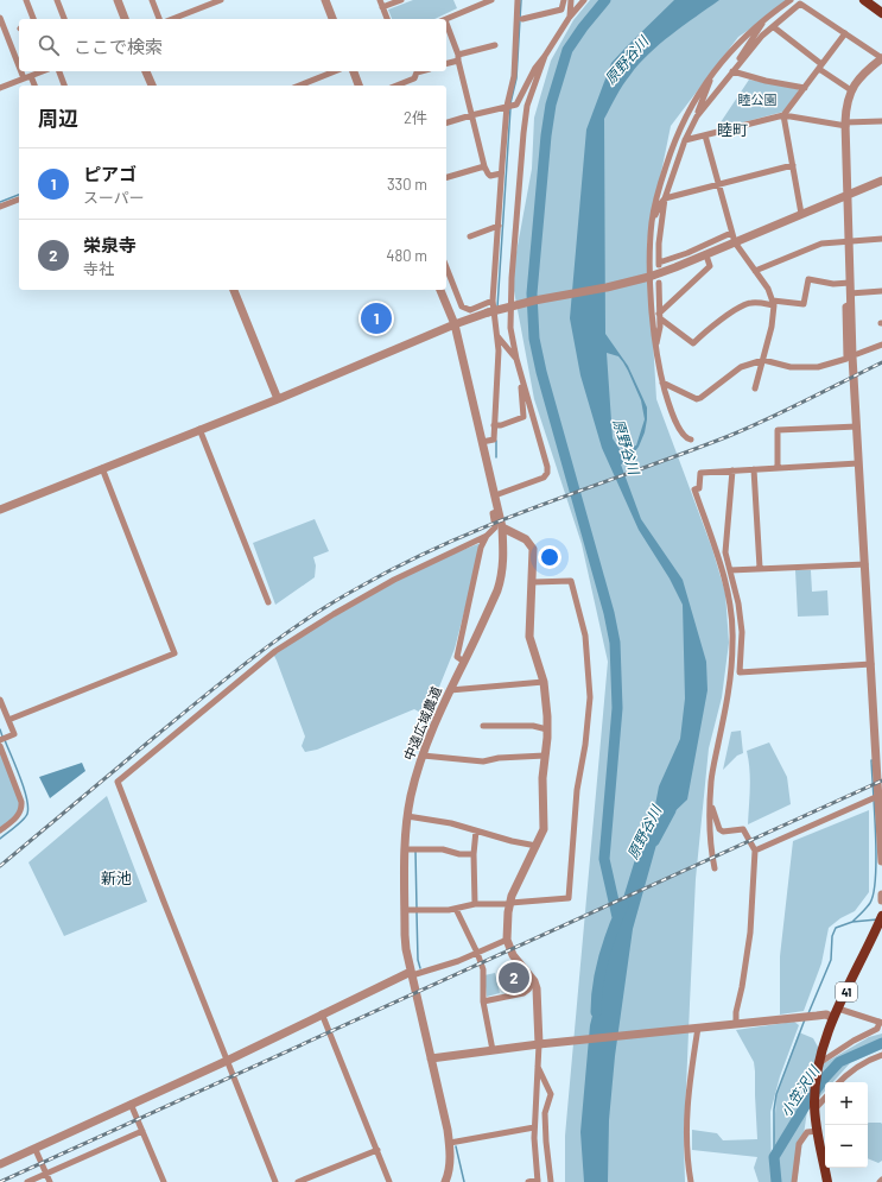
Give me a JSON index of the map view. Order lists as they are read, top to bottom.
{
  "streets": {
    "main road": ["41"],
    "street": ["中遠広域農道"]
  },
  "districts": ["睦町", "新池"],
  "water": ["原野谷川", "小笠沢川"],
  "parks": ["睦公園"],
  "page": {
    "search": "ここで検索",
    "heading": ["周辺", "2件"],
    "list": [
      {
        "mark": "1",
        "name": "ピアゴ",
        "note": "スーパー",
        "value": "330 m"
      },
      {
        "mark": "2",
        "name": "栄泉寺",
        "note": "寺社",
        "value": "480 m"
      }
    ],
    "pins": ["1", "2"],
    "map_buttons": ["+", "−"]
  }
}
